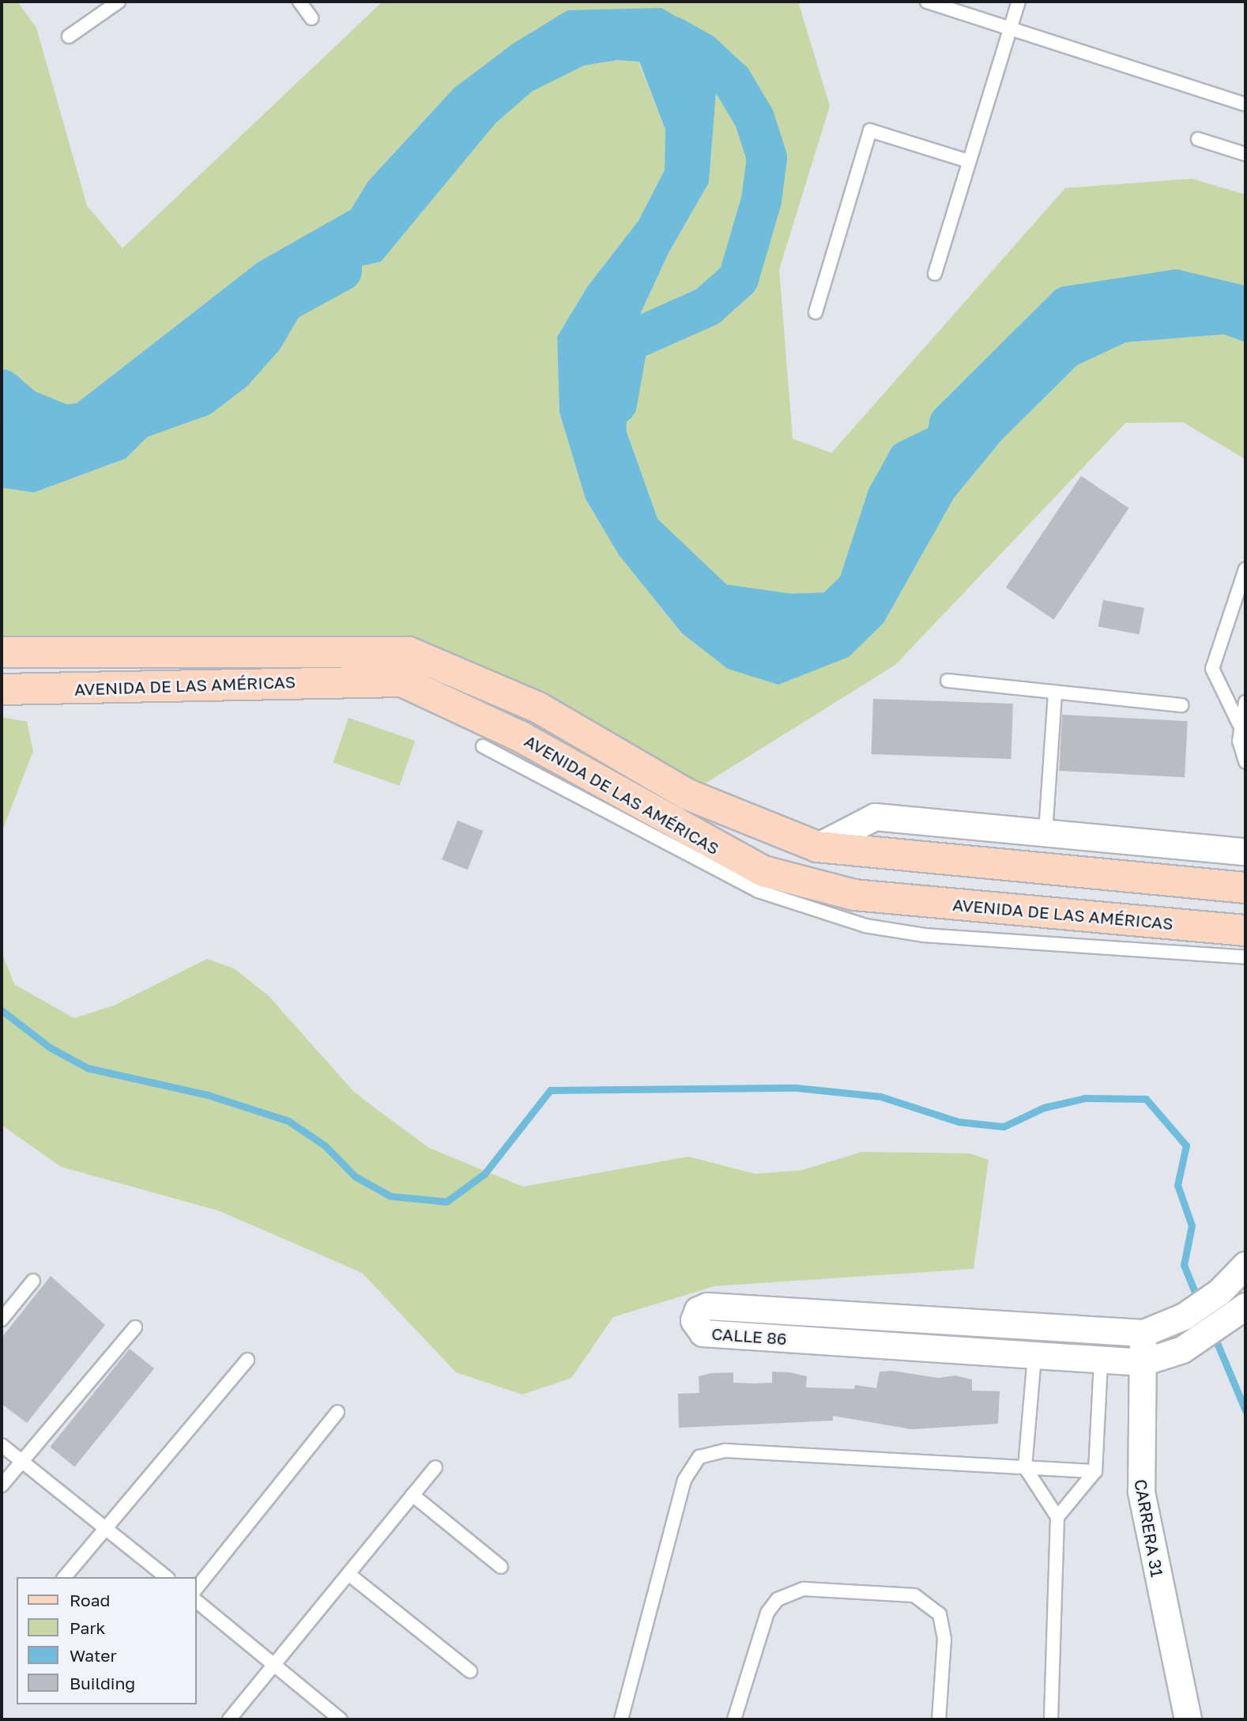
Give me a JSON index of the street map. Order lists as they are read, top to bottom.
{
  "streets": {
    "main road": ["AVENIDA DE LAS AMÉRICAS"],
    "street": ["CALLE 86", "CARRERA 31"]
  },
  "crossings": [
    ["CALLE 86", "CARRERA 31"]
  ],
  "legend": [
    "Road",
    "Park",
    "Water",
    "Building"
  ]
}
